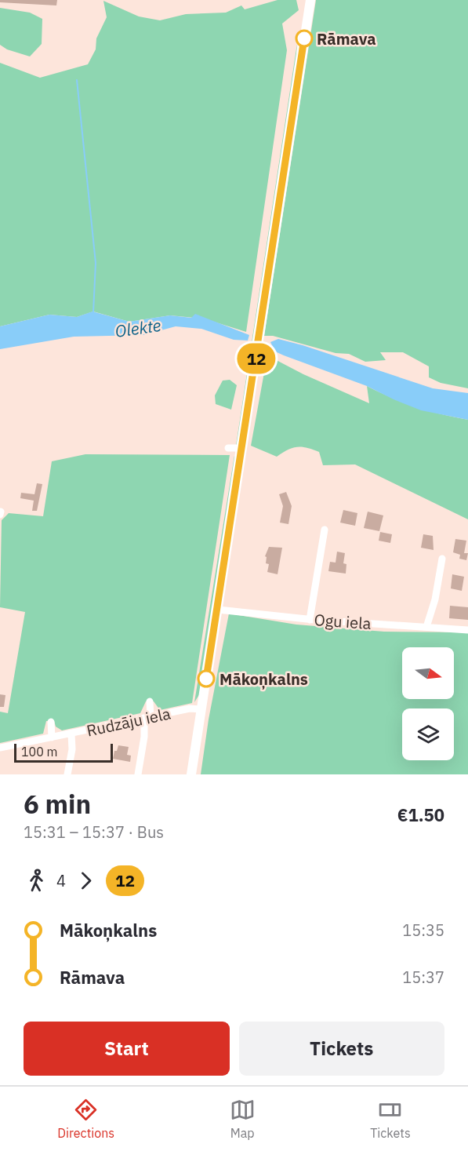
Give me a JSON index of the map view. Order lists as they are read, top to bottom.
{
  "streets": {
    "street": ["Ogu iela", "Rudzāju iela"]
  },
  "water": ["Olekte"],
  "places": ["Rāmava", "Mākoņkalns"],
  "lines": ["bus line 12"],
  "scale_bar": "100 m",
  "north": "right",
  "page": {
    "on_map": "12",
    "scale": "100 m",
    "heading": ["6 min", "15:31 – 15:37 · Bus", "€1.50"],
    "legs": ["4", "12"],
    "list": [
      {
        "name": "Mākoņkalns",
        "value": "15:35"
      },
      {
        "name": "Rāmava",
        "value": "15:37"
      }
    ],
    "buttons": ["Start", "Tickets"],
    "tabs": ["Directions", "Map", "Tickets"]
  }
}
